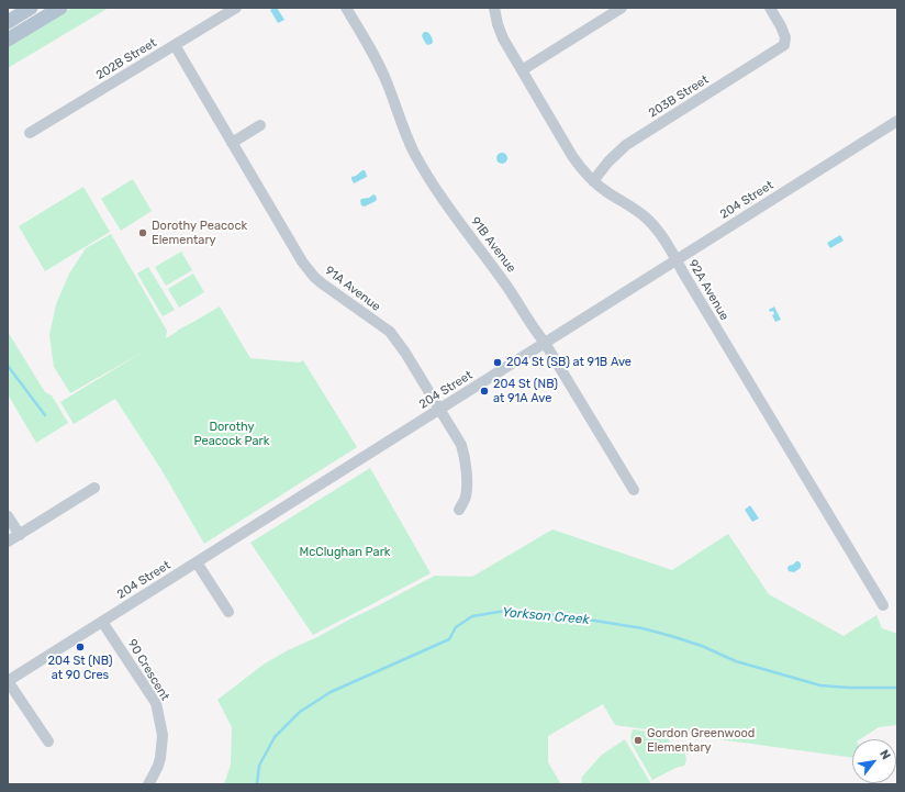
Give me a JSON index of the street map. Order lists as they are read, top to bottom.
{
  "streets": {
    "street": [
      "202B Street",
      "203B Street",
      "204 Street",
      "91B Avenue",
      "91A Avenue",
      "92A Avenue",
      "90 Crescent"
    ]
  },
  "crossings": [
    ["202B Street", "91A Avenue"],
    ["203B Street", "92A Avenue"],
    ["204 Street", "91B Avenue"],
    ["204 Street", "91A Avenue"],
    ["204 Street", "92A Avenue"],
    ["204 Street", "90 Crescent"]
  ],
  "water": ["Yorkson Creek"],
  "parks": ["Dorothy Peacock Park", "McClughan Park"],
  "places": [
    "Dorothy Peacock Elementary",
    "204 St (SB) at 91B Ave",
    "204 St (NB) at 91A Ave",
    "204 St (NB) at 90 Cres",
    "Gordon Greenwood Elementary"
  ],
  "north": "top right"
}
